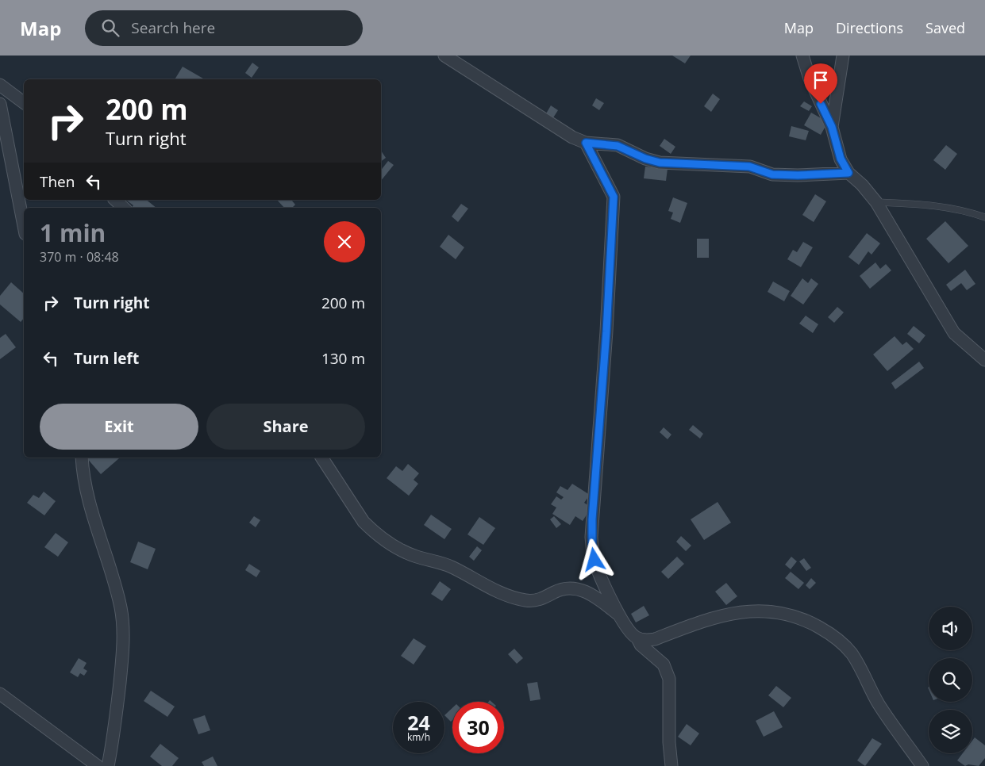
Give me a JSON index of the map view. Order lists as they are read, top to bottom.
{
  "page": {
    "header": "Map",
    "search": "Search here",
    "nav": ["Map", "Directions", "Saved"],
    "turn": ["200 m", "Turn right"],
    "then": "Then",
    "heading": ["1 min", "370 m · 08:48"],
    "list": [
      {
        "name": "Turn right",
        "value": "200 m"
      },
      {
        "name": "Turn left",
        "value": "130 m"
      }
    ],
    "buttons": ["Exit", "Share"],
    "speed": "24 km/h",
    "limit": "30"
  }
}
